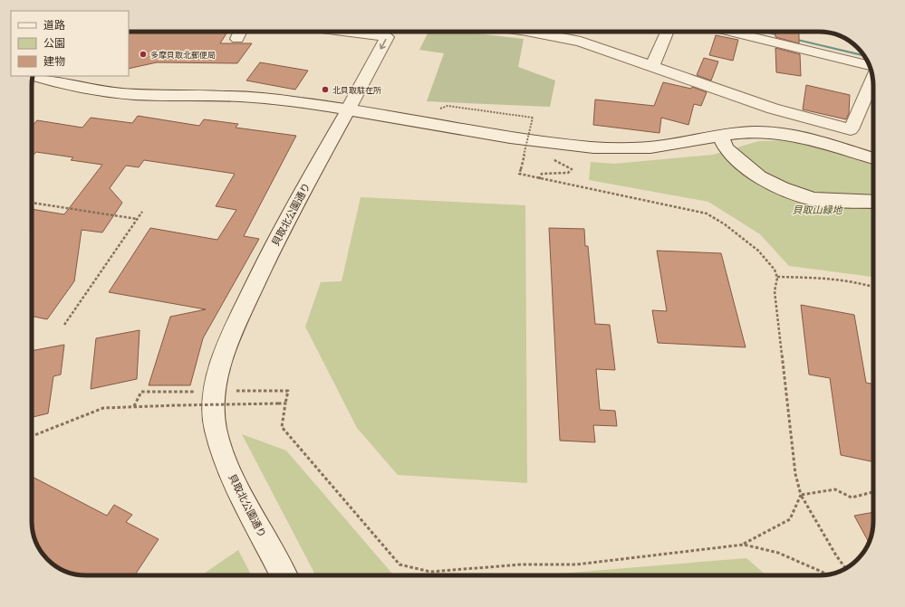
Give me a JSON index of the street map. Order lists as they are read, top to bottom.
{
  "streets": {
    "street": ["貝取北公園通り"]
  },
  "parks": ["貝取山緑地"],
  "places": ["多摩貝取北郵便局", "北貝取駐在所"],
  "legend": ["道路", "公園", "建物"]
}
